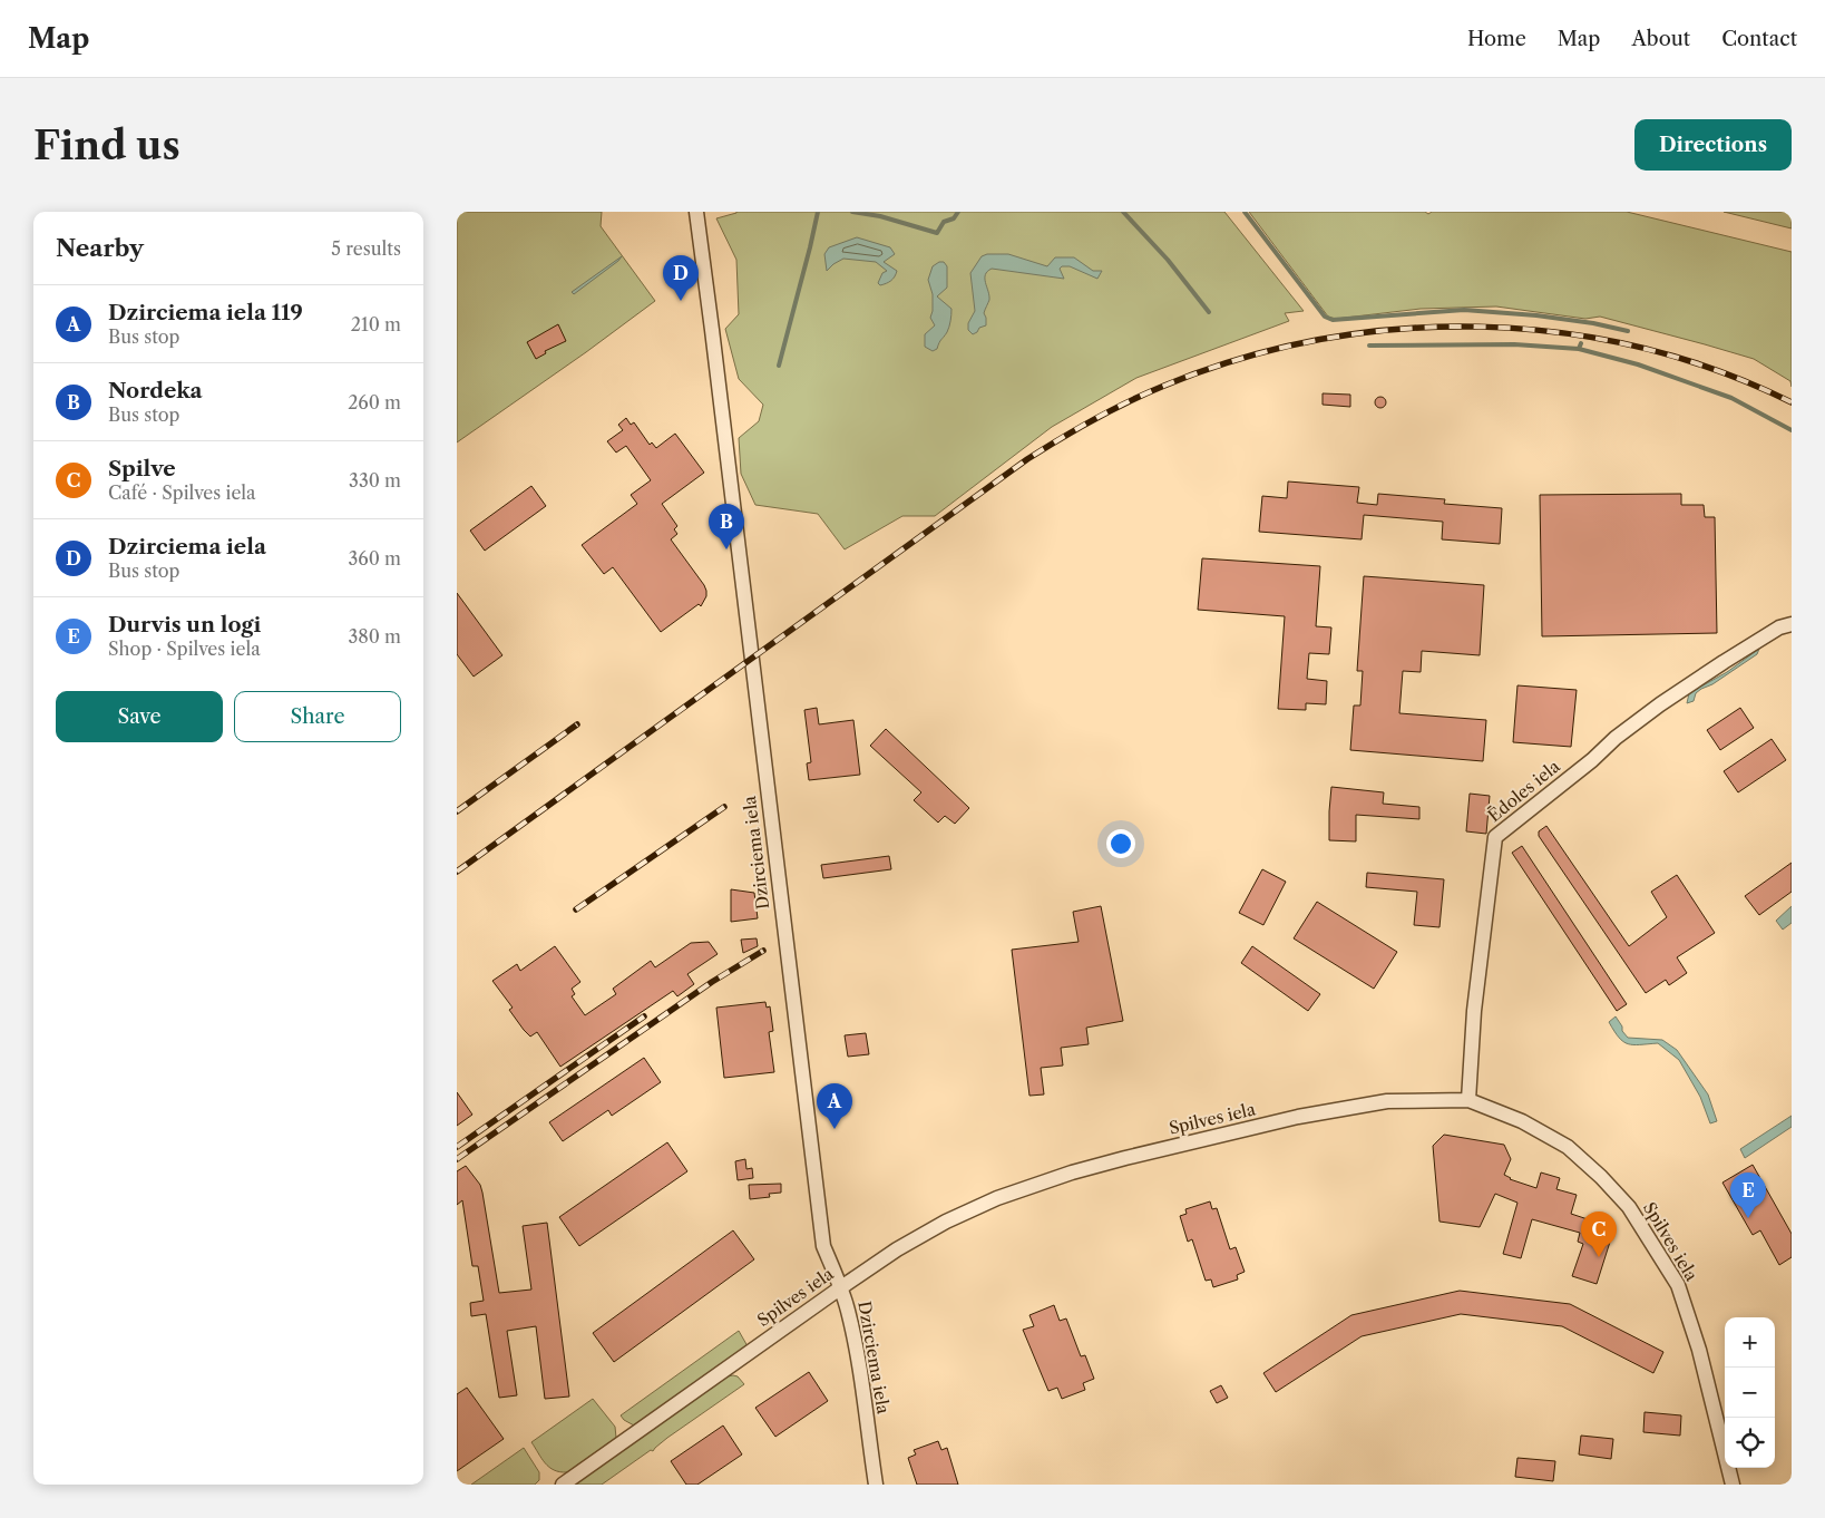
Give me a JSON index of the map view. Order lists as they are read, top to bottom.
{
  "streets": {
    "street": ["Ēdoles iela", "Dzirciema iela", "Spilves iela"]
  },
  "crossings": [
    ["Ēdoles iela", "Spilves iela"],
    ["Dzirciema iela", "Spilves iela"]
  ],
  "page": {
    "header": "Map",
    "nav": [
      "Home",
      "Map",
      "About",
      "Contact"
    ],
    "buttons": [
      "Directions",
      ["Save", "Share"]
    ],
    "title": "Find us",
    "heading": ["Nearby", "5 results"],
    "pins": [
      "D",
      "B",
      "A",
      "E",
      "C"
    ],
    "list": [
      {
        "mark": "A",
        "name": "Dzirciema iela 119",
        "note": "Bus stop",
        "value": "210 m"
      },
      {
        "mark": "B",
        "name": "Nordeka",
        "note": "Bus stop",
        "value": "260 m"
      },
      {
        "mark": "C",
        "name": "Spilve",
        "note": "Café · Spilves iela",
        "value": "330 m"
      },
      {
        "mark": "D",
        "name": "Dzirciema iela",
        "note": "Bus stop",
        "value": "360 m"
      },
      {
        "mark": "E",
        "name": "Durvis un logi",
        "note": "Shop · Spilves iela",
        "value": "380 m"
      }
    ],
    "map_buttons": ["+", "−"]
  }
}
